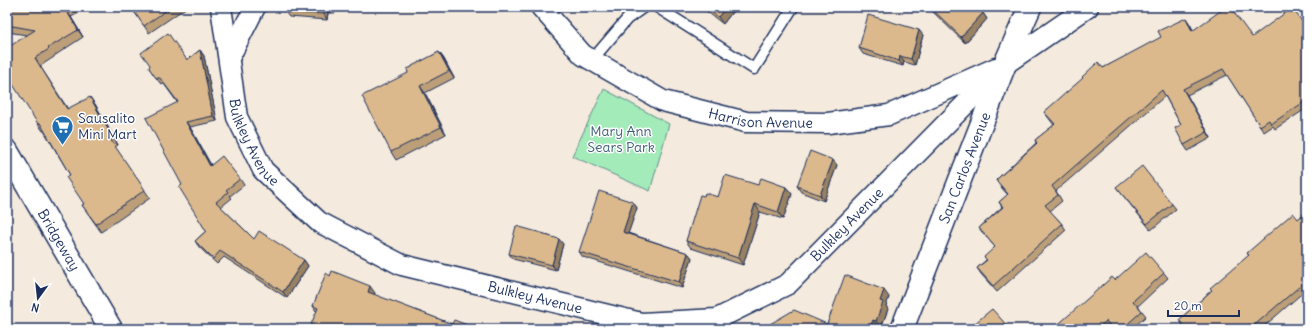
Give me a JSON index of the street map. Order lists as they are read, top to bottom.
{
  "streets": {
    "street": [
      "Harrison Avenue",
      "Bulkley Avenue",
      "San Carlos Avenue",
      "Bridgeway"
    ]
  },
  "crossings": [
    ["Harrison Avenue", "Bulkley Avenue"],
    ["Harrison Avenue", "San Carlos Avenue"],
    ["Bulkley Avenue", "San Carlos Avenue"]
  ],
  "parks": ["Mary Ann Sears Park"],
  "places": {
    "supermarket": ["Sausalito Mini Mart"]
  },
  "scale_bar": "20 m",
  "north": "bottom"
}
